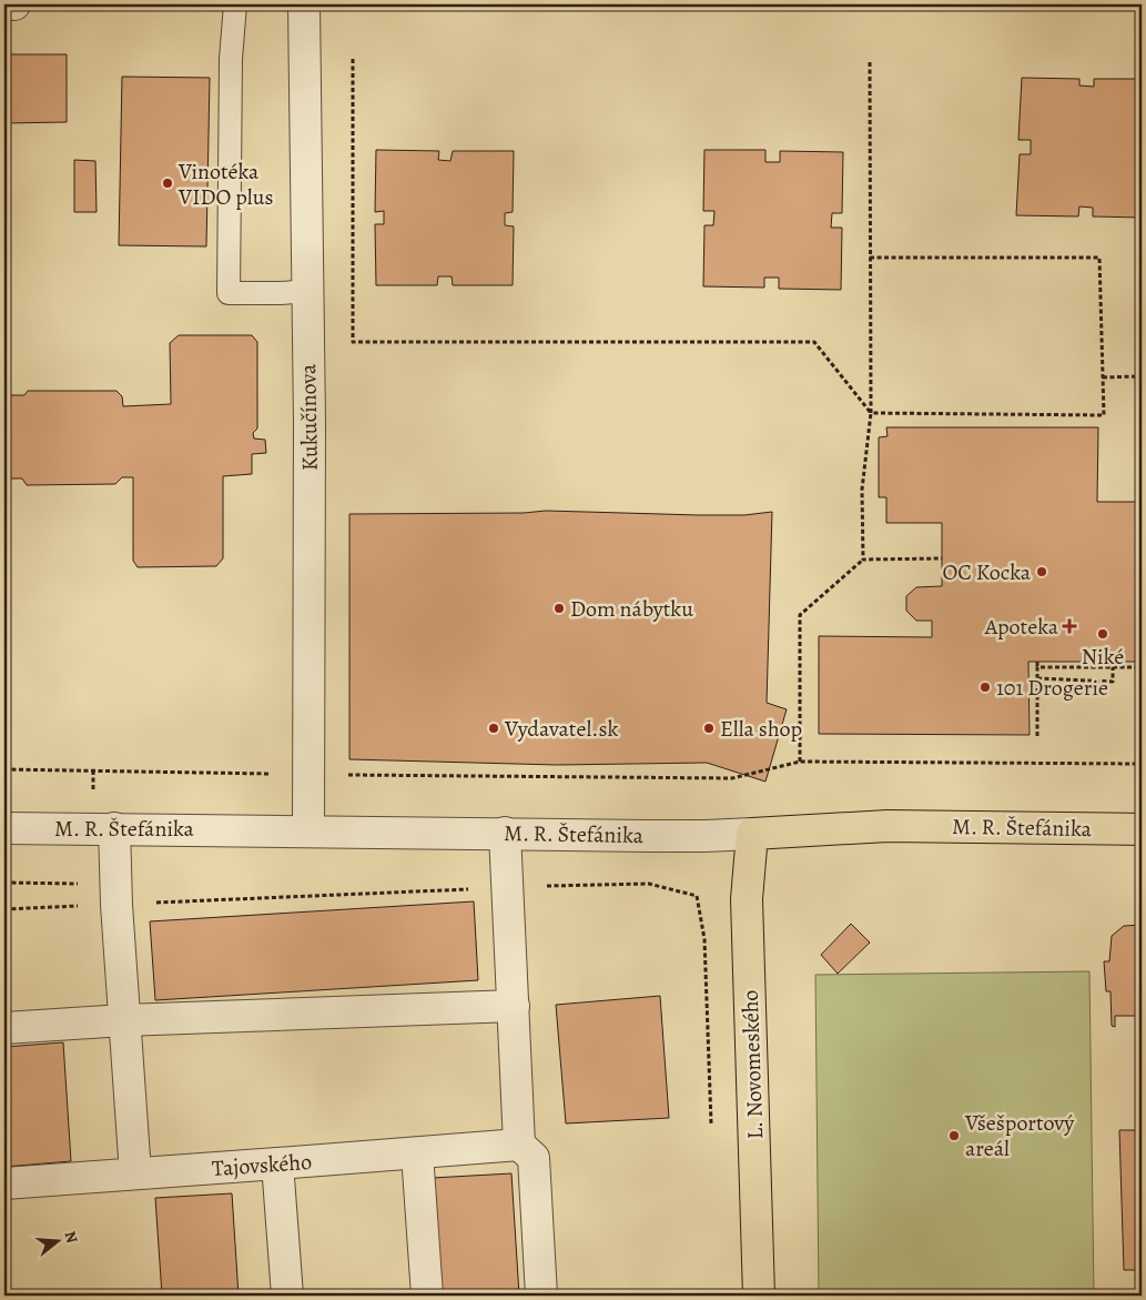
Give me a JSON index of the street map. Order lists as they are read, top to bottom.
{
  "streets": {
    "main road": ["M. R. Štefánika", "L. Novomeského"],
    "street": ["Kukučínova", "Tajovského"]
  },
  "crossings": [
    ["Kukučínova", "M. R. Štefánika"],
    ["M. R. Štefánika", "L. Novomeského"]
  ],
  "places": {
    "other": [
      "Vinotéka VIDO plus",
      "OC Kocka",
      "Dom nábytku",
      "Niké",
      "101 Drogerie",
      "Vydavatel.sk",
      "Ella shop",
      "Všešportový areál"
    ],
    "health": ["Apoteka"]
  },
  "north": "right"
}
